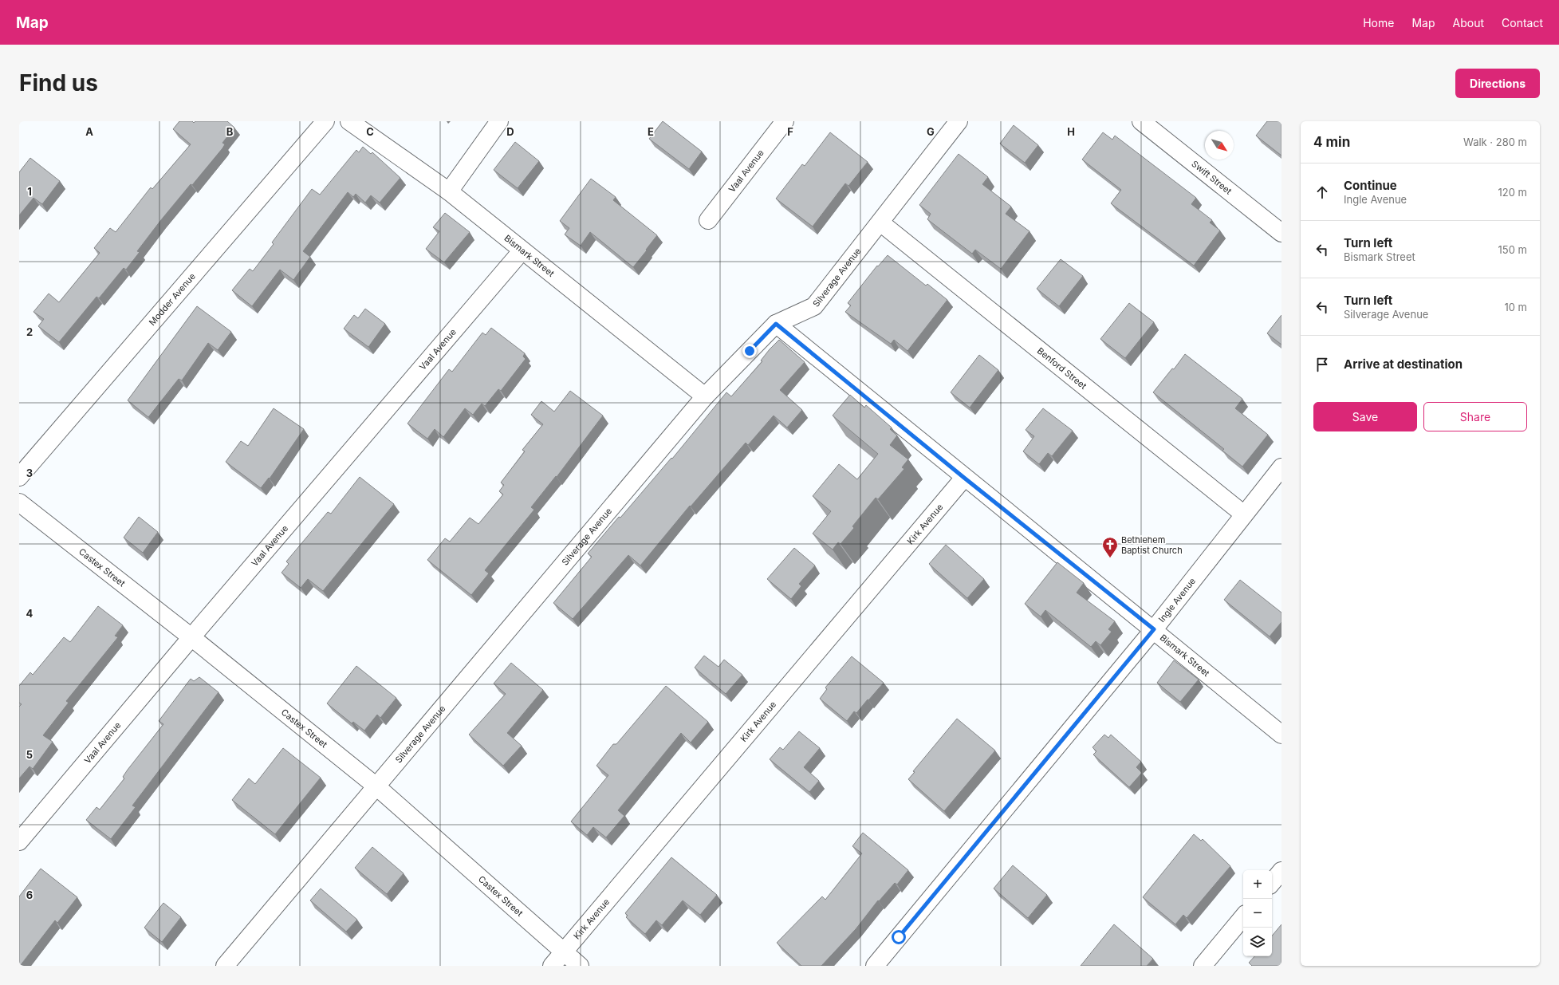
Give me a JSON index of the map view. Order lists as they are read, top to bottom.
{
  "streets": {
    "street": [
      "Vaal Avenue",
      "Swift Street",
      "Bismark Street",
      "Silverage Avenue",
      "Modder Avenue",
      "Benford Street",
      "Kirk Avenue",
      "Castex Street",
      "Ingle Avenue"
    ]
  },
  "crossings": [
    ["Vaal Avenue", "Bismark Street"],
    ["Vaal Avenue", "Castex Street"],
    ["Bismark Street", "Silverage Avenue"],
    ["Bismark Street", "Kirk Avenue"],
    ["Bismark Street", "Ingle Avenue"],
    ["Silverage Avenue", "Benford Street"],
    ["Silverage Avenue", "Castex Street"],
    ["Benford Street", "Ingle Avenue"],
    ["Kirk Avenue", "Castex Street"]
  ],
  "places": {
    "church": ["Bethlehem Baptist Church"]
  },
  "north": "bottom right",
  "page": {
    "header": "Map",
    "nav": [
      "Home",
      "Map",
      "About",
      "Contact"
    ],
    "buttons": [
      "Directions",
      ["Save", "Share"]
    ],
    "title": "Find us",
    "heading": ["4 min", "Walk · 280 m"],
    "list": [
      ["Continue", "Ingle Avenue", "120 m"],
      ["Turn left", "Bismark Street", "150 m"],
      ["Turn left", "Silverage Avenue", "10 m"],
      "Arrive at destination"
    ],
    "map_buttons": ["+", "−"]
  },
  "grid": {
    "columns": [
      "A",
      "B",
      "C",
      "D",
      "E",
      "F",
      "G",
      "H"
    ],
    "rows": [
      "1",
      "2",
      "3",
      "4",
      "5",
      "6"
    ]
  }
}
